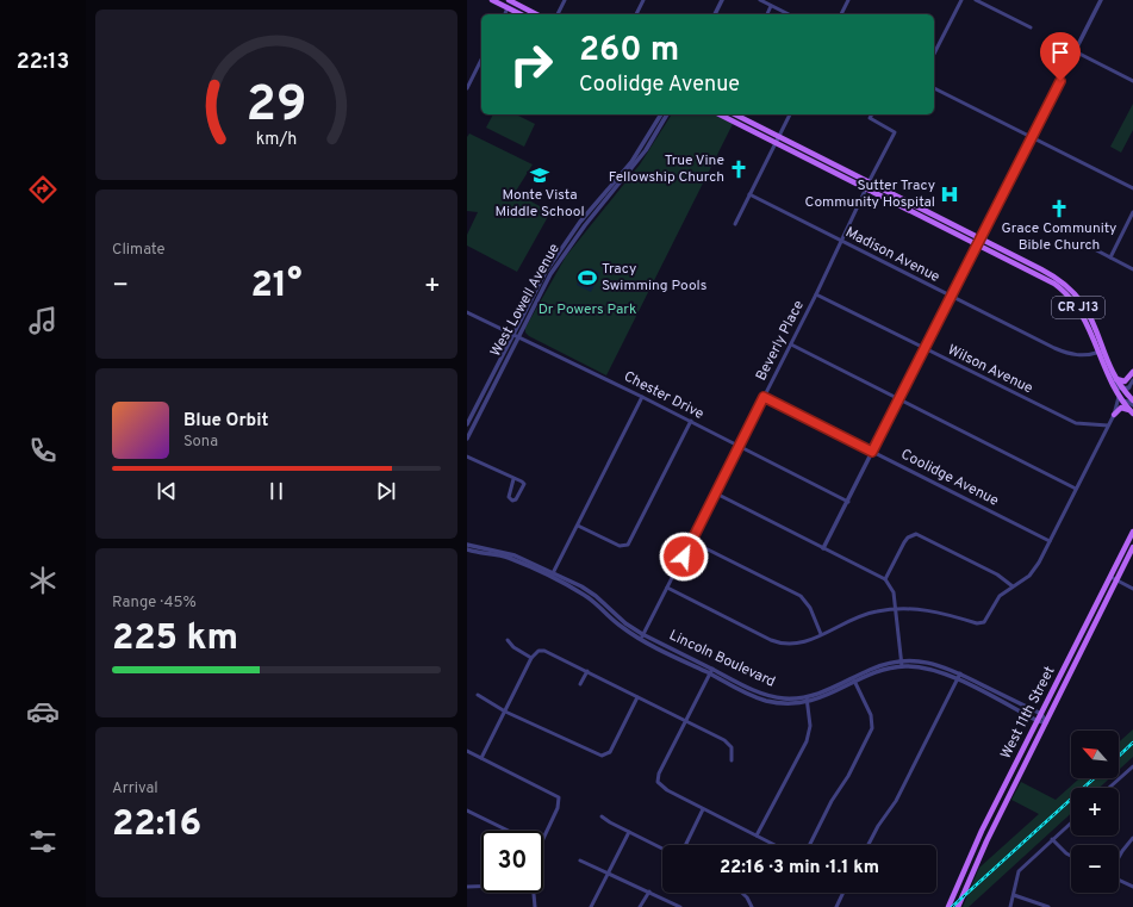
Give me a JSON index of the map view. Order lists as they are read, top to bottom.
{
  "streets": {
    "main road": ["CR J13", "West 11th Street"],
    "street": [
      "Madison Avenue",
      "West Lowell Avenue",
      "Beverly Place",
      "Wilson Avenue",
      "Chester Drive",
      "Coolidge Avenue",
      "Lincoln Boulevard"
    ]
  },
  "crossings": [
    ["Madison Avenue", "CR J13"],
    ["Madison Avenue", "Beverly Place"],
    ["West Lowell Avenue", "Chester Drive"],
    ["CR J13", "Beverly Place"],
    ["Beverly Place", "Wilson Avenue"],
    ["Beverly Place", "Chester Drive"],
    ["Beverly Place", "Coolidge Avenue"],
    ["Beverly Place", "Lincoln Boulevard"],
    ["Lincoln Boulevard", "West 11th Street"]
  ],
  "parks": ["Dr Powers Park"],
  "places": {
    "church": ["True Vine Fellowship Church", "Grace Community Bible Church"],
    "school or university": ["Monte Vista Middle School"],
    "hospital": ["Sutter Tracy Community Hospital"],
    "sports": ["Tracy Swimming Pools"]
  },
  "north": "top left",
  "page": {
    "tabs": "22:13",
    "turn": ["260 m", "Coolidge Avenue"],
    "tile": [
      "Climate",
      ["Range · 45%", "225 km"],
      ["Arrival", "22:16"]
    ],
    "heat": ["−", "21°", "+"],
    "song": ["Blue Orbit", "Sona"],
    "map_buttons": ["+", "−"],
    "limit": "30",
    "trip": "22:16 · 3 min · 1.1 km",
    "gauge": ["29", "km/h"]
  }
}
